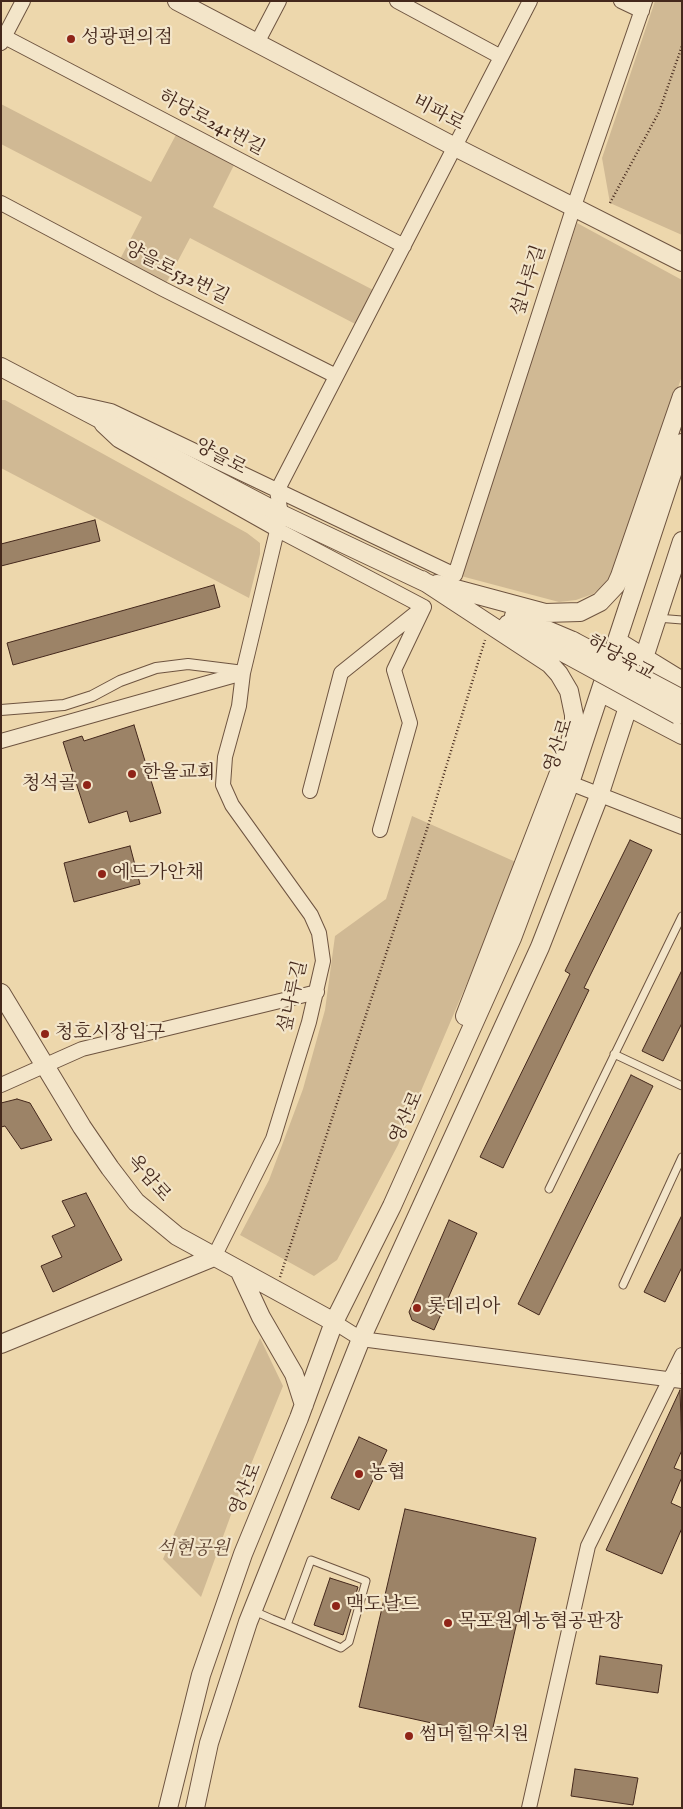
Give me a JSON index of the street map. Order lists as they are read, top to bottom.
{
  "streets": {
    "street": [
      "비파로",
      "하당로241번길",
      "양을로532번길",
      "섶나루길",
      "양을로",
      "하당육교",
      "영산로",
      "옥암로"
    ]
  },
  "crossings": [
    ["비파로", "섶나루길"],
    ["섶나루길", "양을로"],
    ["섶나루길", "옥암로"],
    ["양을로", "하당육교"],
    ["영산로", "옥암로"]
  ],
  "parks": ["석현공원"],
  "places": [
    "성광편의점",
    "한울교회",
    "청석골",
    "에드가안채",
    "청호시장입구",
    "롯데리아",
    "농협",
    "맥도날드",
    "목포원예농협공판장",
    "썸머힐유치원"
  ]
}
